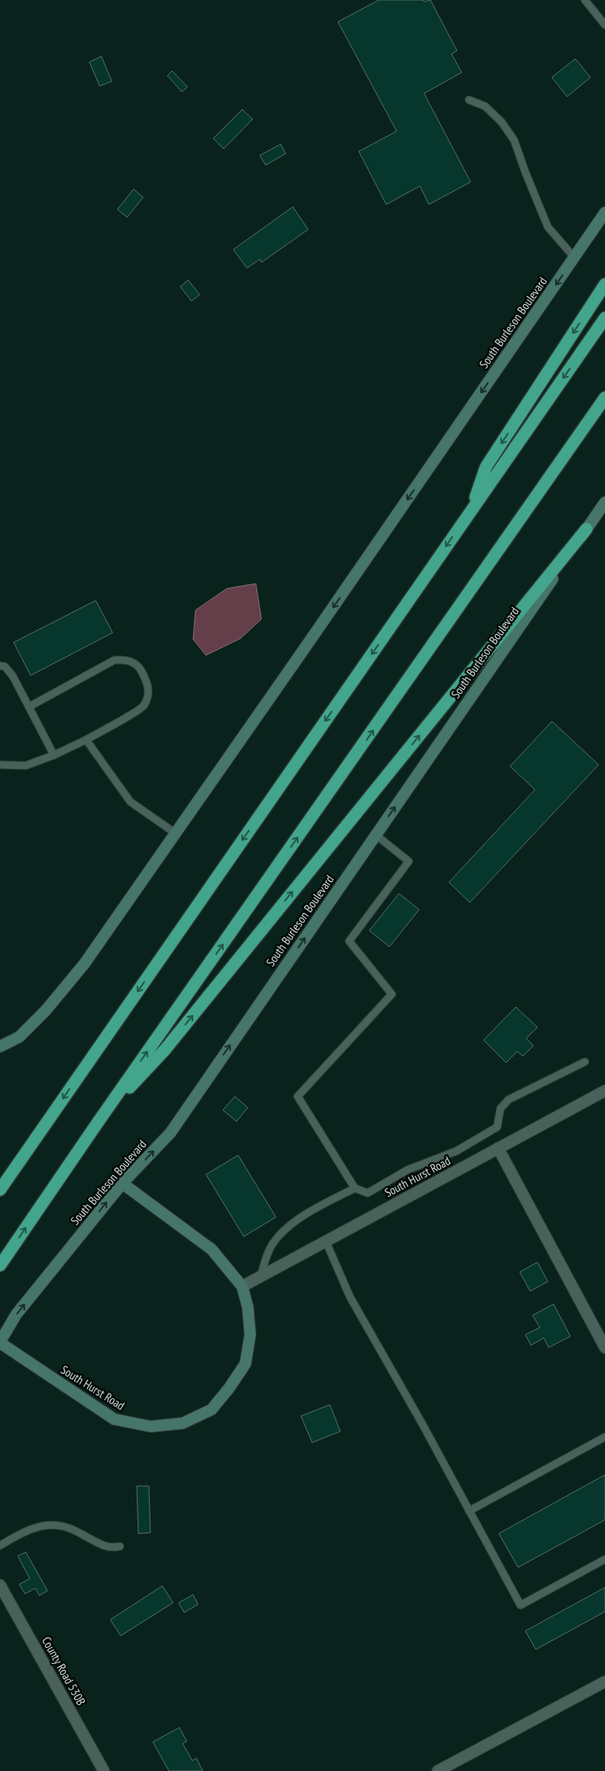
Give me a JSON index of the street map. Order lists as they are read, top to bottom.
{
  "streets": {
    "main road": ["South Burleson Boulevard", "South Hurst Road"],
    "street": ["County Road 530B"]
  },
  "crossings": [
    ["South Burleson Boulevard", "South Hurst Road"]
  ]
}
